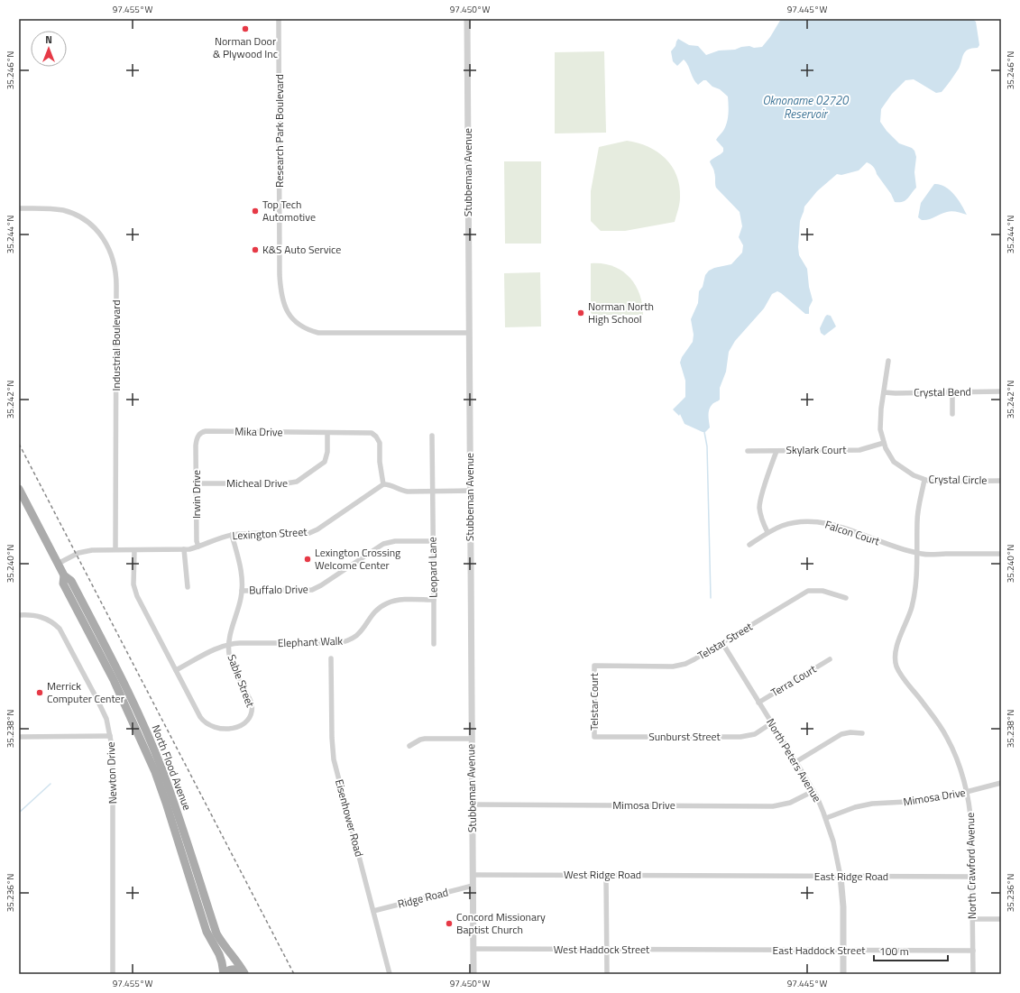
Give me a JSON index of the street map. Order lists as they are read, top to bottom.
{
  "streets": {
    "main road": ["North Flood Avenue"],
    "street": [
      "Research Park Boulevard",
      "Stubbeman Avenue",
      "Industrial Boulevard",
      "Crystal Bend",
      "Mika Drive",
      "Skylark Court",
      "Crystal Circle",
      "Micheal Drive",
      "Irwin Drive",
      "Falcon Court",
      "Lexington Street",
      "Leopard Lane",
      "Buffalo Drive",
      "Telstar Street",
      "Elephant Walk",
      "Sable Street",
      "Terra Court",
      "Telstar Court",
      "Sunburst Street",
      "North Peters Avenue",
      "Newton Drive",
      "Mimosa Drive",
      "Eisenhower Road",
      "North Crawford Avenue",
      "West Ridge Road",
      "East Ridge Road",
      "Ridge Road",
      "West Haddock Street",
      "East Haddock Street"
    ]
  },
  "crossings": [
    ["Research Park Boulevard", "Stubbeman Avenue"],
    ["Stubbeman Avenue", "Mimosa Drive"],
    ["Stubbeman Avenue", "West Ridge Road"],
    ["Stubbeman Avenue", "Ridge Road"],
    ["Stubbeman Avenue", "West Haddock Street"],
    ["Industrial Boulevard", "Lexington Street"],
    ["Crystal Bend", "Crystal Circle"],
    ["Mika Drive", "Micheal Drive"],
    ["Mika Drive", "Irwin Drive"],
    ["Mika Drive", "Lexington Street"],
    ["Skylark Court", "Crystal Circle"],
    ["Crystal Circle", "North Crawford Avenue"],
    ["Micheal Drive", "Irwin Drive"],
    ["Irwin Drive", "Lexington Street"],
    ["Falcon Court", "North Crawford Avenue"],
    ["Lexington Street", "Sable Street"],
    ["Lexington Street", "North Flood Avenue"],
    ["Leopard Lane", "Buffalo Drive"],
    ["Leopard Lane", "Elephant Walk"],
    ["Buffalo Drive", "Sable Street"],
    ["Telstar Street", "Telstar Court"],
    ["Telstar Street", "North Peters Avenue"],
    ["Elephant Walk", "Sable Street"],
    ["Terra Court", "North Peters Avenue"],
    ["Telstar Court", "Sunburst Street"],
    ["Sunburst Street", "North Peters Avenue"],
    ["North Peters Avenue", "Mimosa Drive"],
    ["North Peters Avenue", "East Ridge Road"],
    ["North Peters Avenue", "East Haddock Street"],
    ["Mimosa Drive", "North Crawford Avenue"],
    ["Eisenhower Road", "Ridge Road"],
    ["North Crawford Avenue", "East Ridge Road"],
    ["North Crawford Avenue", "East Haddock Street"],
    ["West Ridge Road", "East Ridge Road"],
    ["West Haddock Street", "East Haddock Street"]
  ],
  "water": ["Oknoname 02720 Reservoir"],
  "places": [
    "Norman Door & Plywood Inc",
    "Top Tech Automotive",
    "K&S Auto Service",
    "Norman North High School",
    "Lexington Crossing Welcome Center",
    "Merrick Computer Center",
    "Concord Missionary Baptist Church"
  ],
  "scale_bar": "100 m",
  "north": "top",
  "coordinates": [
    "97.455°W",
    "97.450°W",
    "97.445°W",
    "35.246°N",
    "35.244°N",
    "35.242°N",
    "35.240°N",
    "35.238°N",
    "35.236°N"
  ]
}
